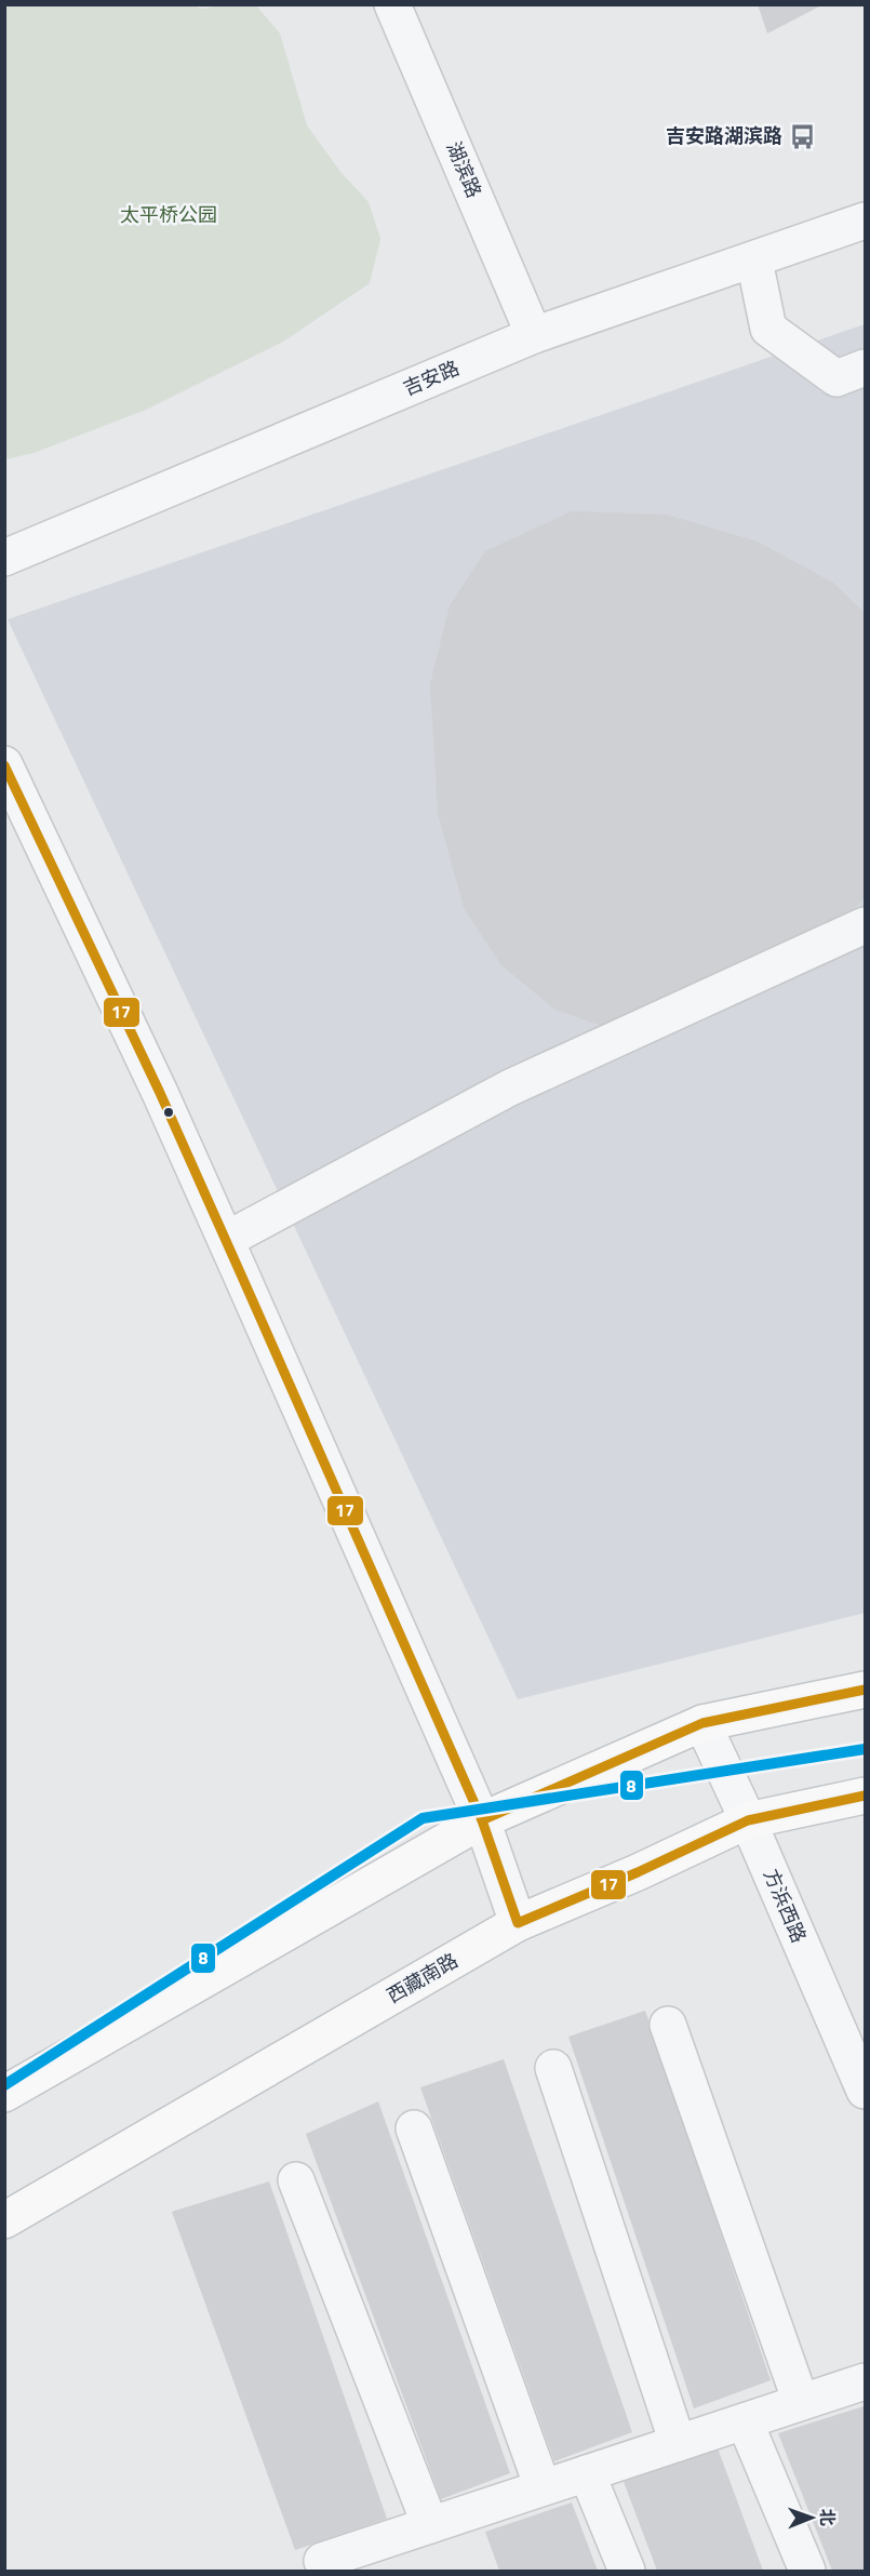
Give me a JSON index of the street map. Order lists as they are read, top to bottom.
{
  "streets": {
    "main road": ["西藏南路"],
    "street": ["湖滨路", "吉安路", "方浜西路"]
  },
  "crossings": [
    ["湖滨路", "吉安路"],
    ["方浜西路", "西藏南路"]
  ],
  "parks": ["太平桥公园"],
  "places": {
    "bus stop": ["吉安路湖滨路"]
  },
  "lines": ["transit line 17", "transit line 8"],
  "north": "right"
}
